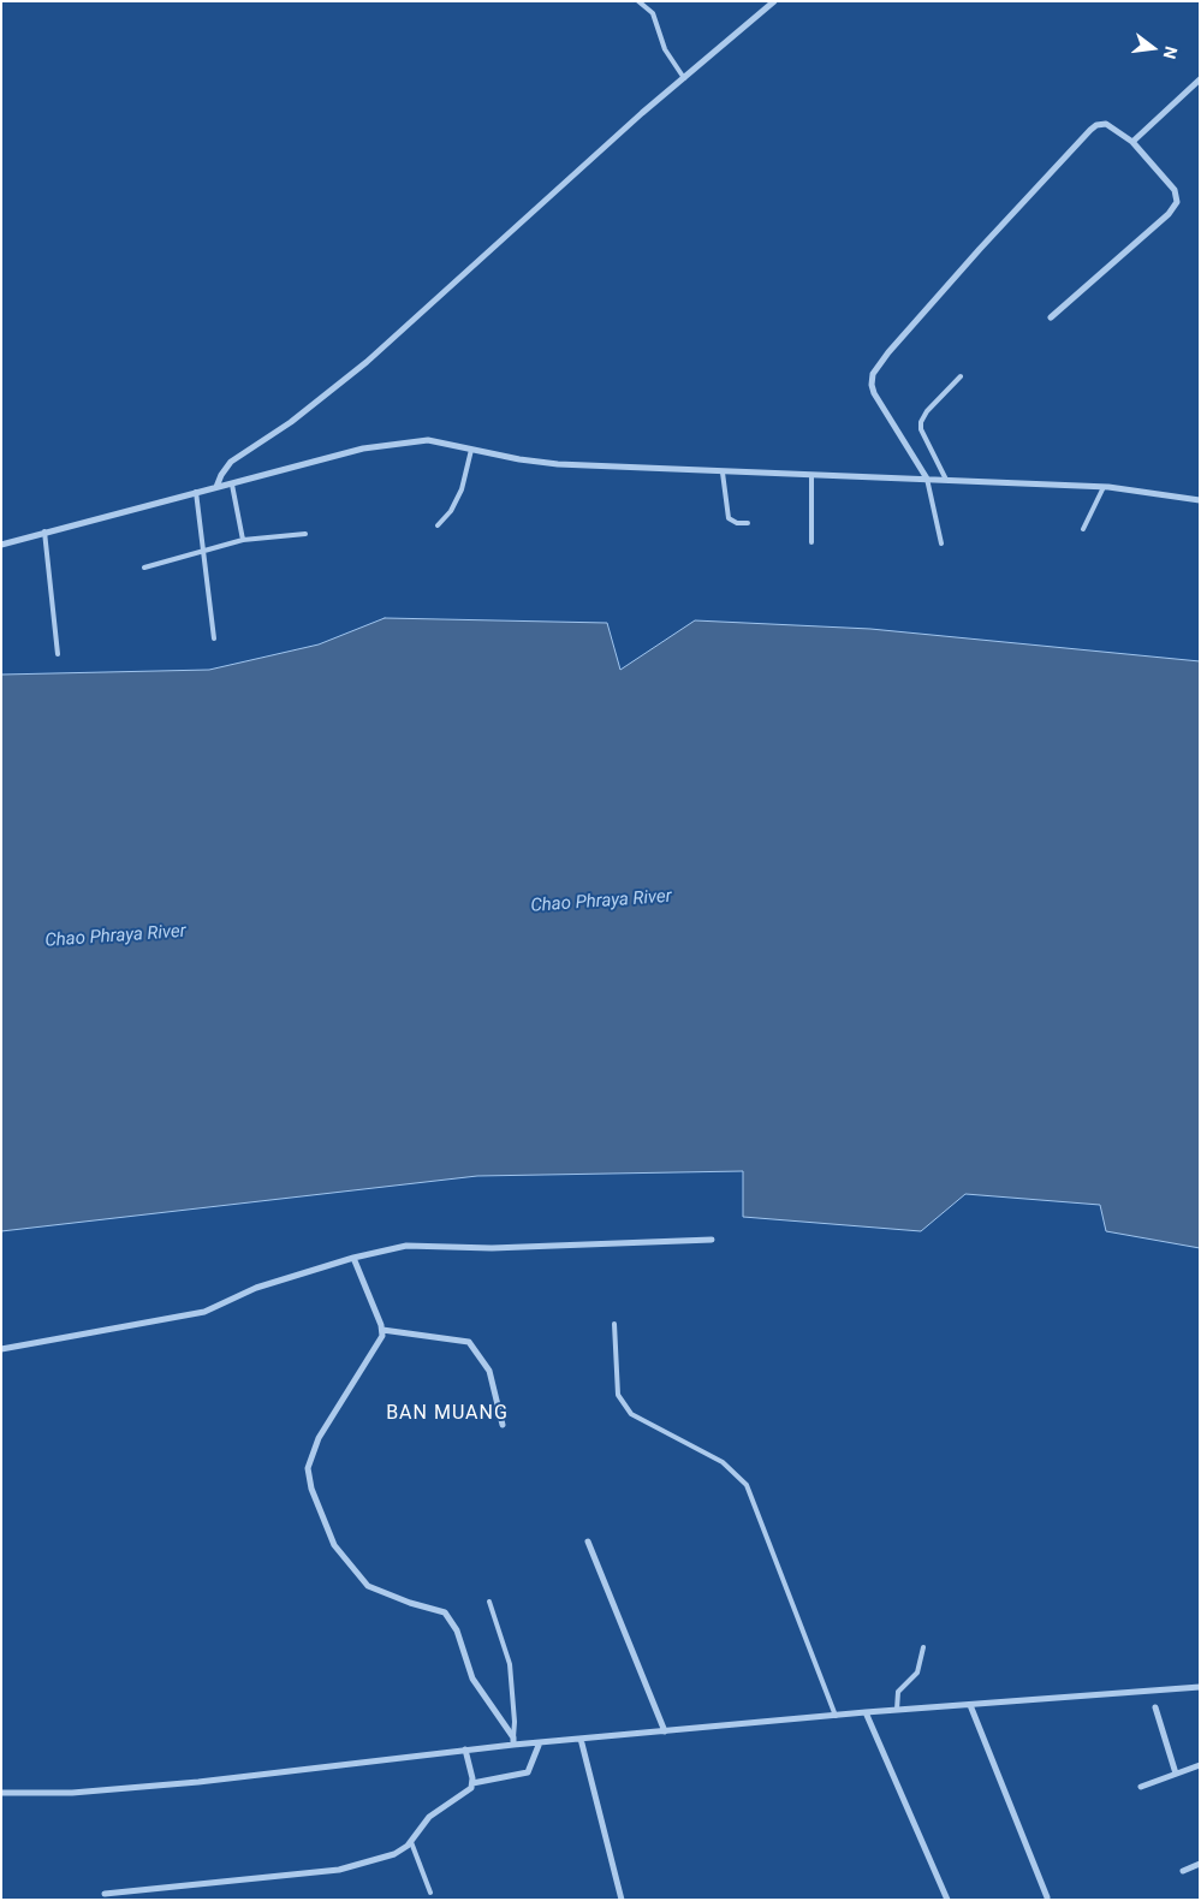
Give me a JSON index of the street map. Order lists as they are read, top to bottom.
{
  "districts": ["BAN MUANG"],
  "water": ["Chao Phraya River"],
  "north": "right"
}
